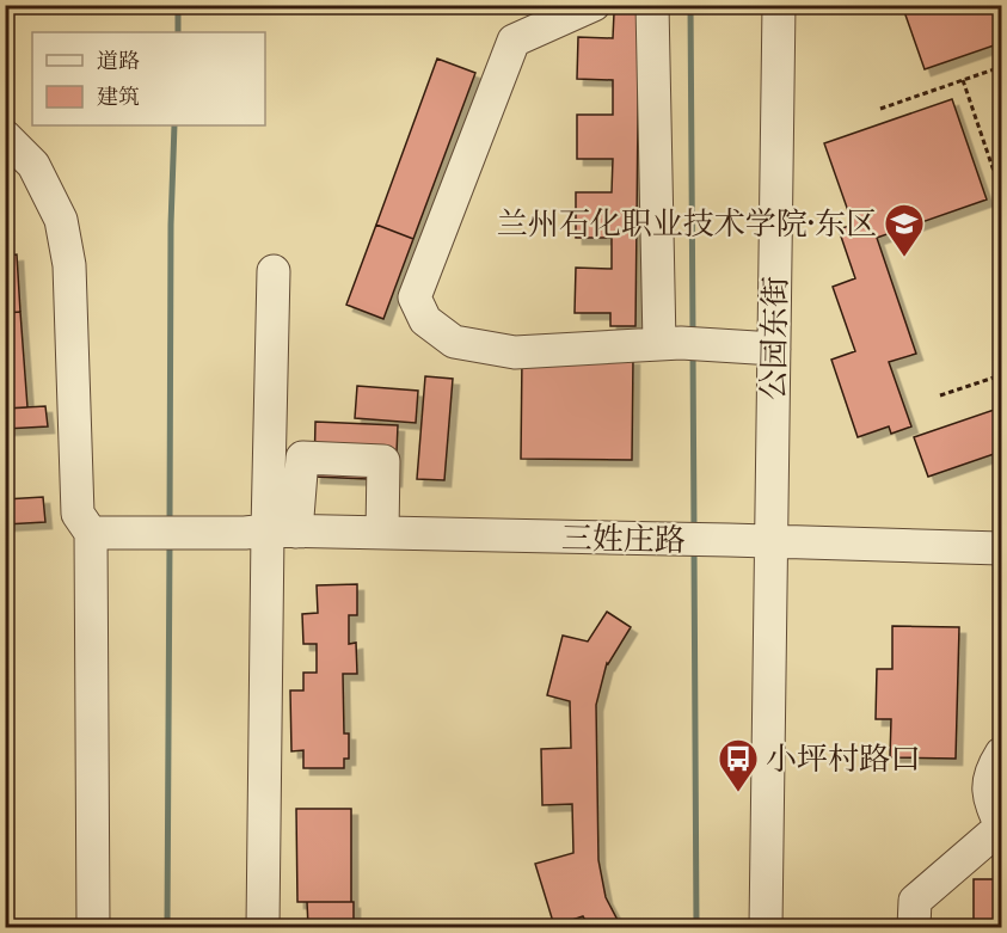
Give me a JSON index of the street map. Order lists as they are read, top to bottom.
{
  "streets": {
    "street": ["公园东街", "三姓庄路"]
  },
  "crossings": [
    ["公园东街", "三姓庄路"]
  ],
  "places": {
    "school or university": ["兰州石化职业技术学院·东区"],
    "bus stop": ["小坪村路口"]
  },
  "legend": ["道路", "建筑"]
}
